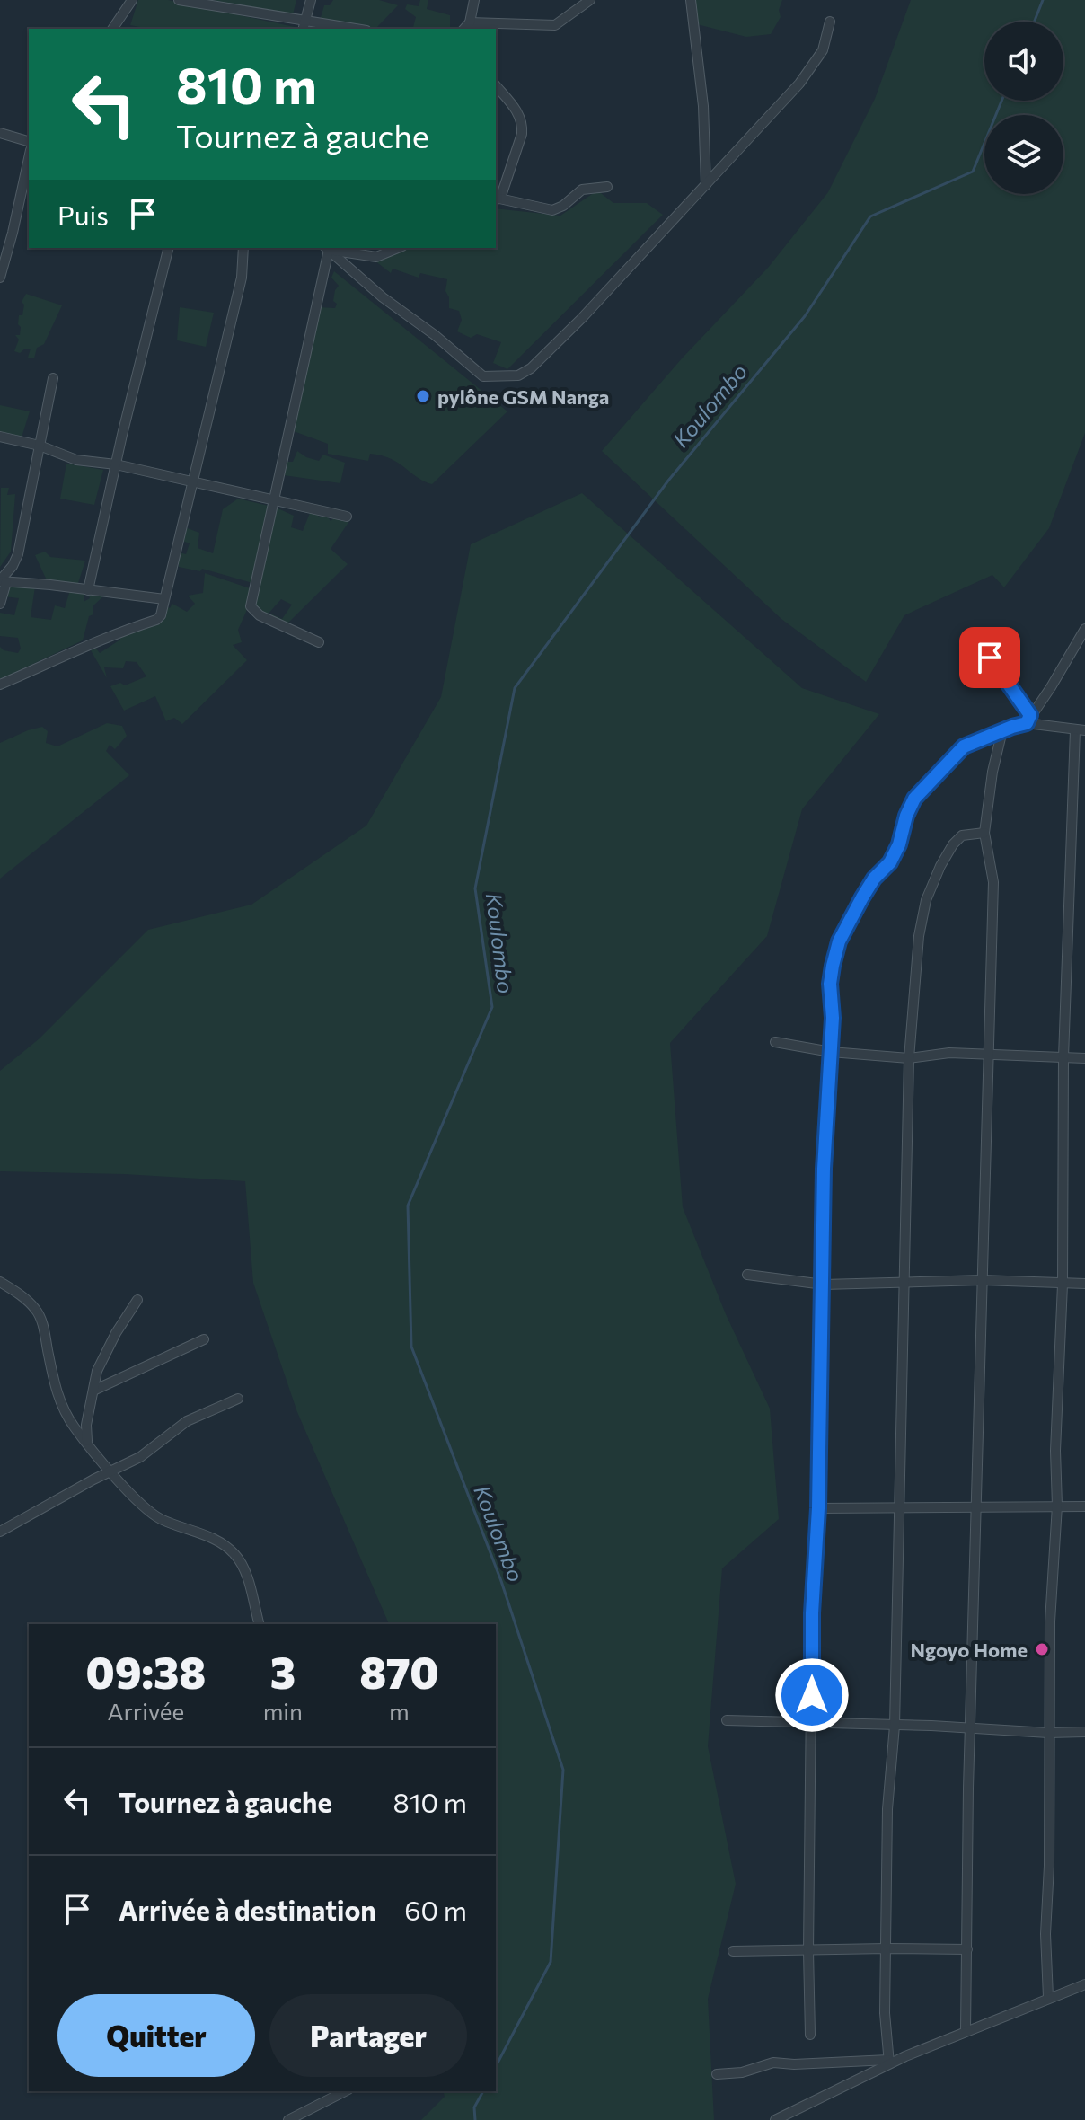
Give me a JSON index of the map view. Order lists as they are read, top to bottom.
{
  "water": ["Koulombo"],
  "places": ["pylône GSM Nanga", "Ngoyo Home"],
  "page": {
    "turn": ["810 m", "Tournez à gauche"],
    "then": "Puis",
    "eta": [
      "09:38",
      "Arrivée",
      "3",
      "min",
      "870",
      "m"
    ],
    "list": [
      {
        "name": "Tournez à gauche",
        "value": "810 m"
      },
      {
        "name": "Arrivée à destination",
        "value": "60 m"
      }
    ],
    "buttons": ["Quitter", "Partager"]
  }
}
